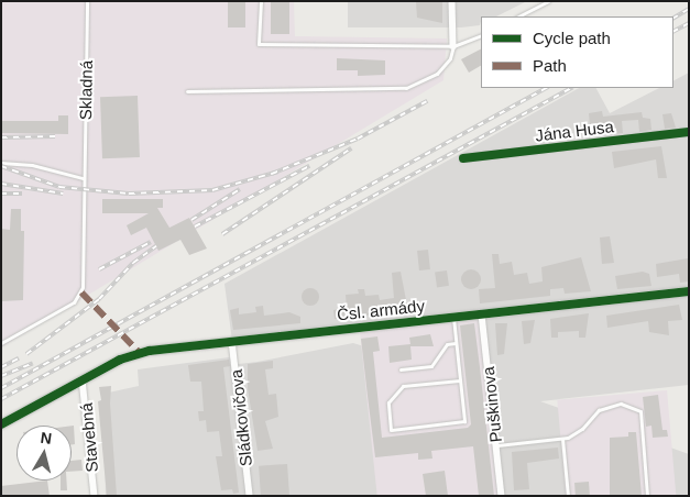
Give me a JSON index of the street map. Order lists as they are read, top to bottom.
{
  "streets": {
    "street": [
      "Jána Husa",
      "Čsl. armády",
      "Puškinova",
      "Sládkovičova",
      "Stavebná"
    ],
    "lane": ["Skladná"]
  },
  "crossings": [
    ["Čsl. armády", "Puškinova"],
    ["Čsl. armády", "Sládkovičova"],
    ["Čsl. armády", "Stavebná"]
  ],
  "legend": ["Cycle path", "Path"],
  "north": "top"
}
